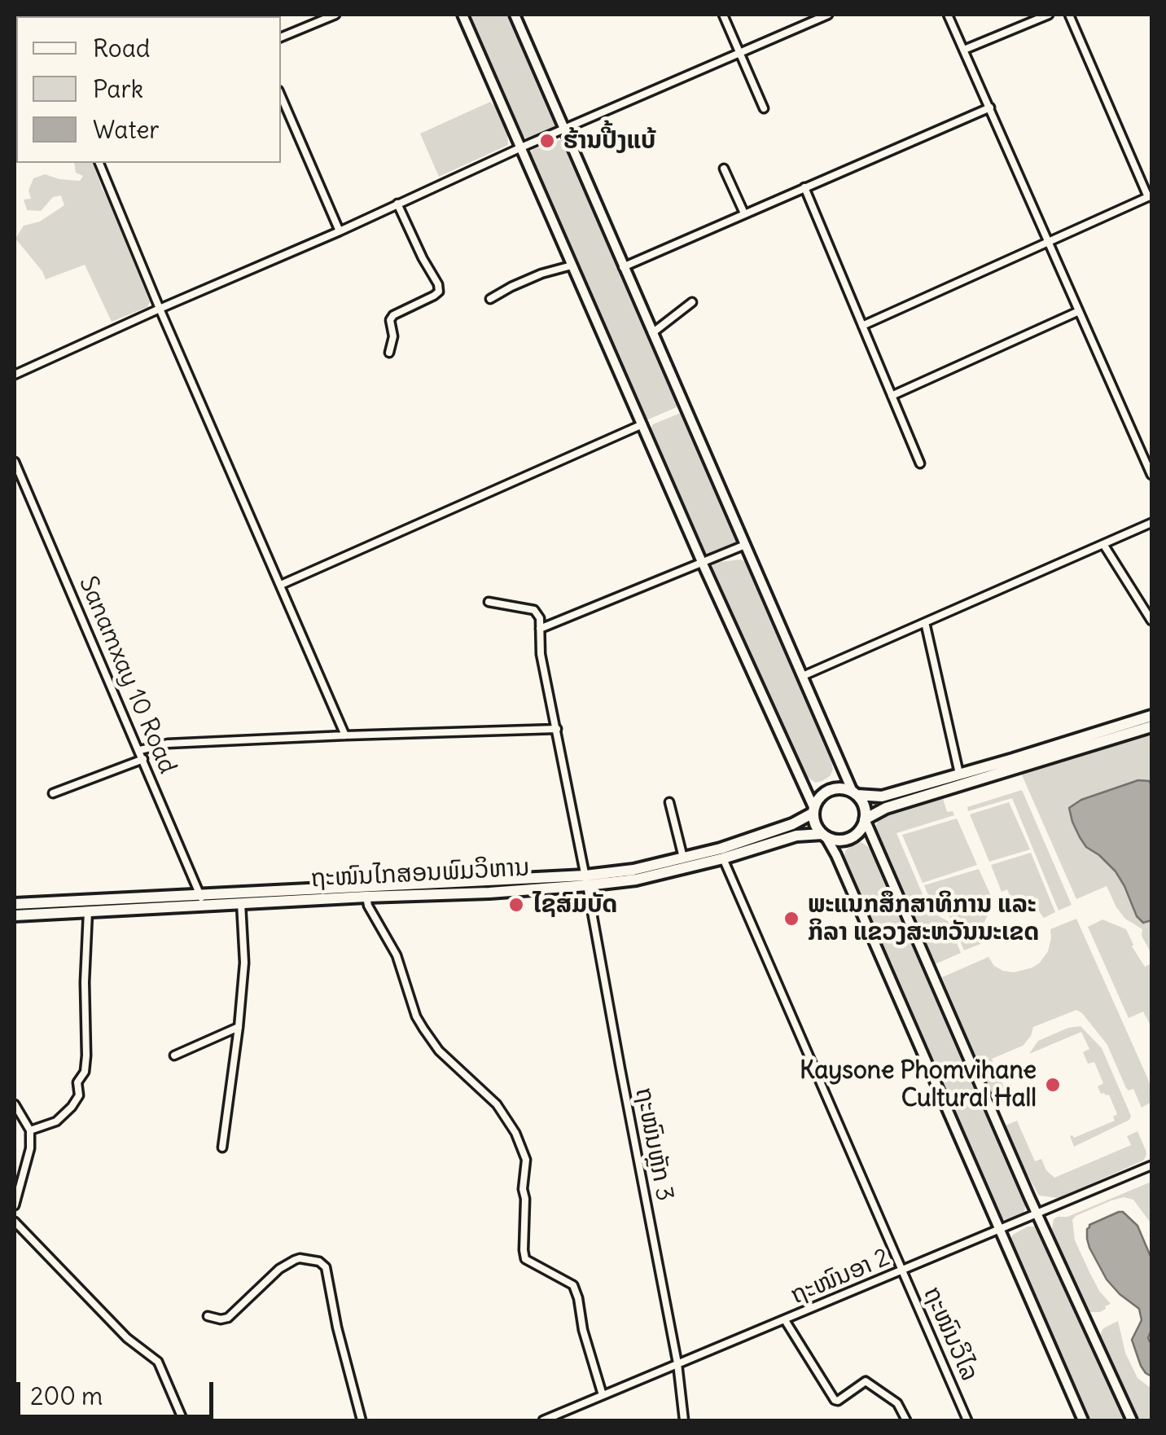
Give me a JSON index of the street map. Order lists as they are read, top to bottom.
{
  "streets": {
    "highway": ["ຖະໜົນໄກສອນພົມວິຫານ"],
    "street": [
      "Sanamxay 10 Road",
      "ຖະໜົນຫຼັກ 3",
      "ຖະໜົນອາ 2",
      "ຖະໜົນວິໄລ"
    ]
  },
  "crossings": [
    ["Sanamxay 10 Road", "ຖະໜົນໄກສອນພົມວິຫານ"],
    ["ຖະໜົນໄກສອນພົມວິຫານ", "ຖະໜົນຫຼັກ 3"],
    ["ຖະໜົນໄກສອນພົມວິຫານ", "ຖະໜົນວິໄລ"],
    ["ຖະໜົນຫຼັກ 3", "ຖະໜົນອາ 2"],
    ["ຖະໜົນອາ 2", "ຖະໜົນວິໄລ"]
  ],
  "places": [
    "ຮ້ານປີ້ງແບ້",
    "ໄຊສົມບັດ",
    "ພະແນກສຶກສາທິການ ແລະ ກິລາ ແຂວງສະຫວັນນະເຂດ",
    "Kaysone Phomvihane Cultural Hall"
  ],
  "legend": ["Road", "Park", "Water"],
  "scale_bar": "200 m"
}
